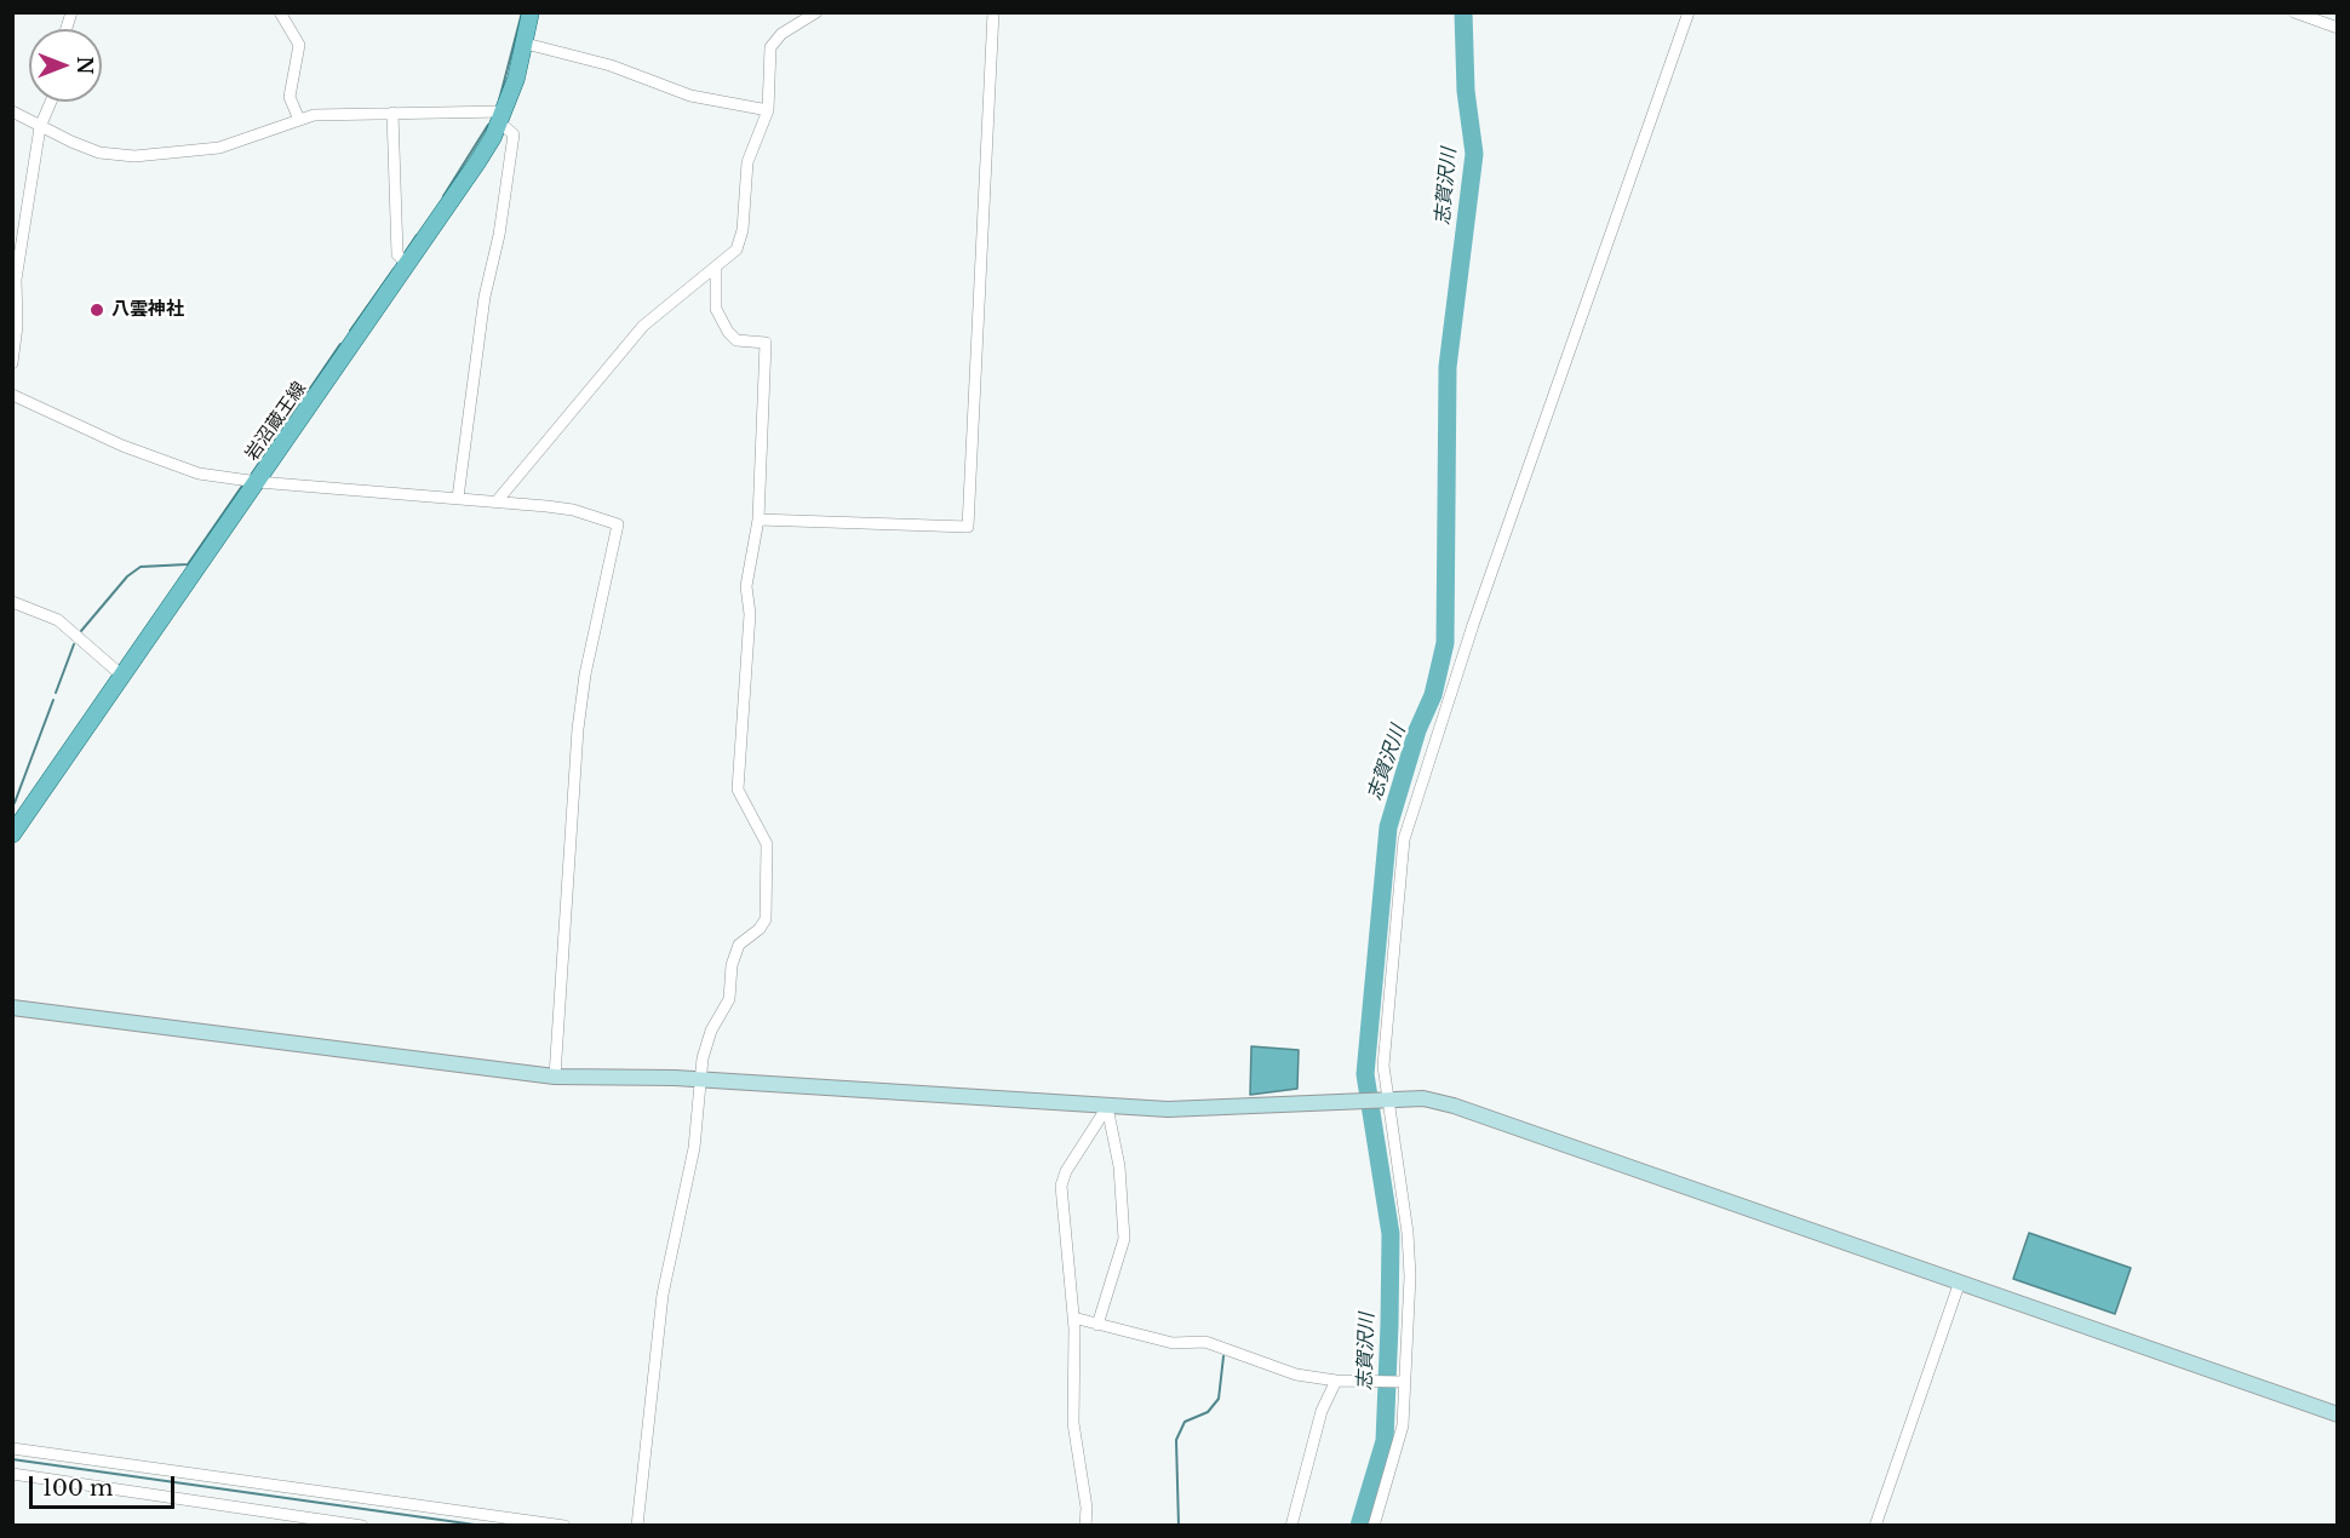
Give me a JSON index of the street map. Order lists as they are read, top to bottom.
{
  "streets": {
    "main road": ["岩沼蔵王線"]
  },
  "water": ["志賀沢川"],
  "places": ["八雲神社"],
  "scale_bar": "100 m",
  "north": "right"
}
